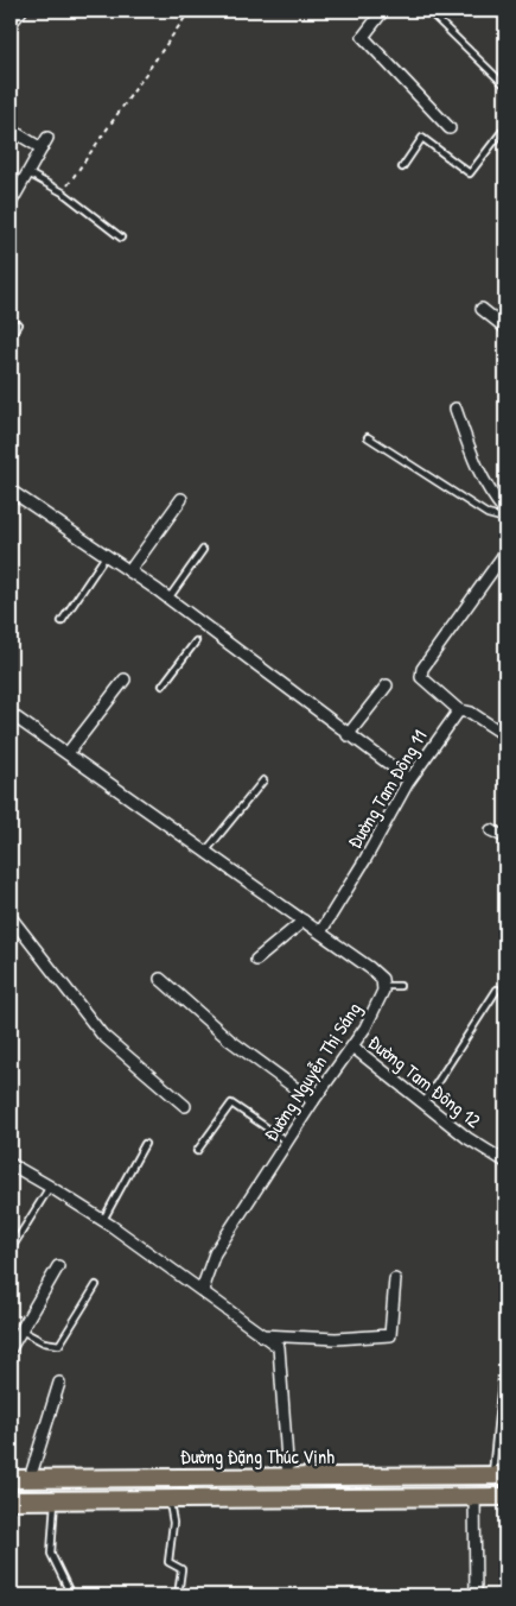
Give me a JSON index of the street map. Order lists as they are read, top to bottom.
{
  "streets": {
    "main road": ["Đường Đặng Thúc Vịnh"],
    "street": ["Đường Tam Đông 11", "Đường Nguyễn Thị Sáng", "Đường Tam Đông 12"]
  },
  "crossings": [
    ["Đường Nguyễn Thị Sáng", "Đường Tam Đông 12"]
  ]
}
